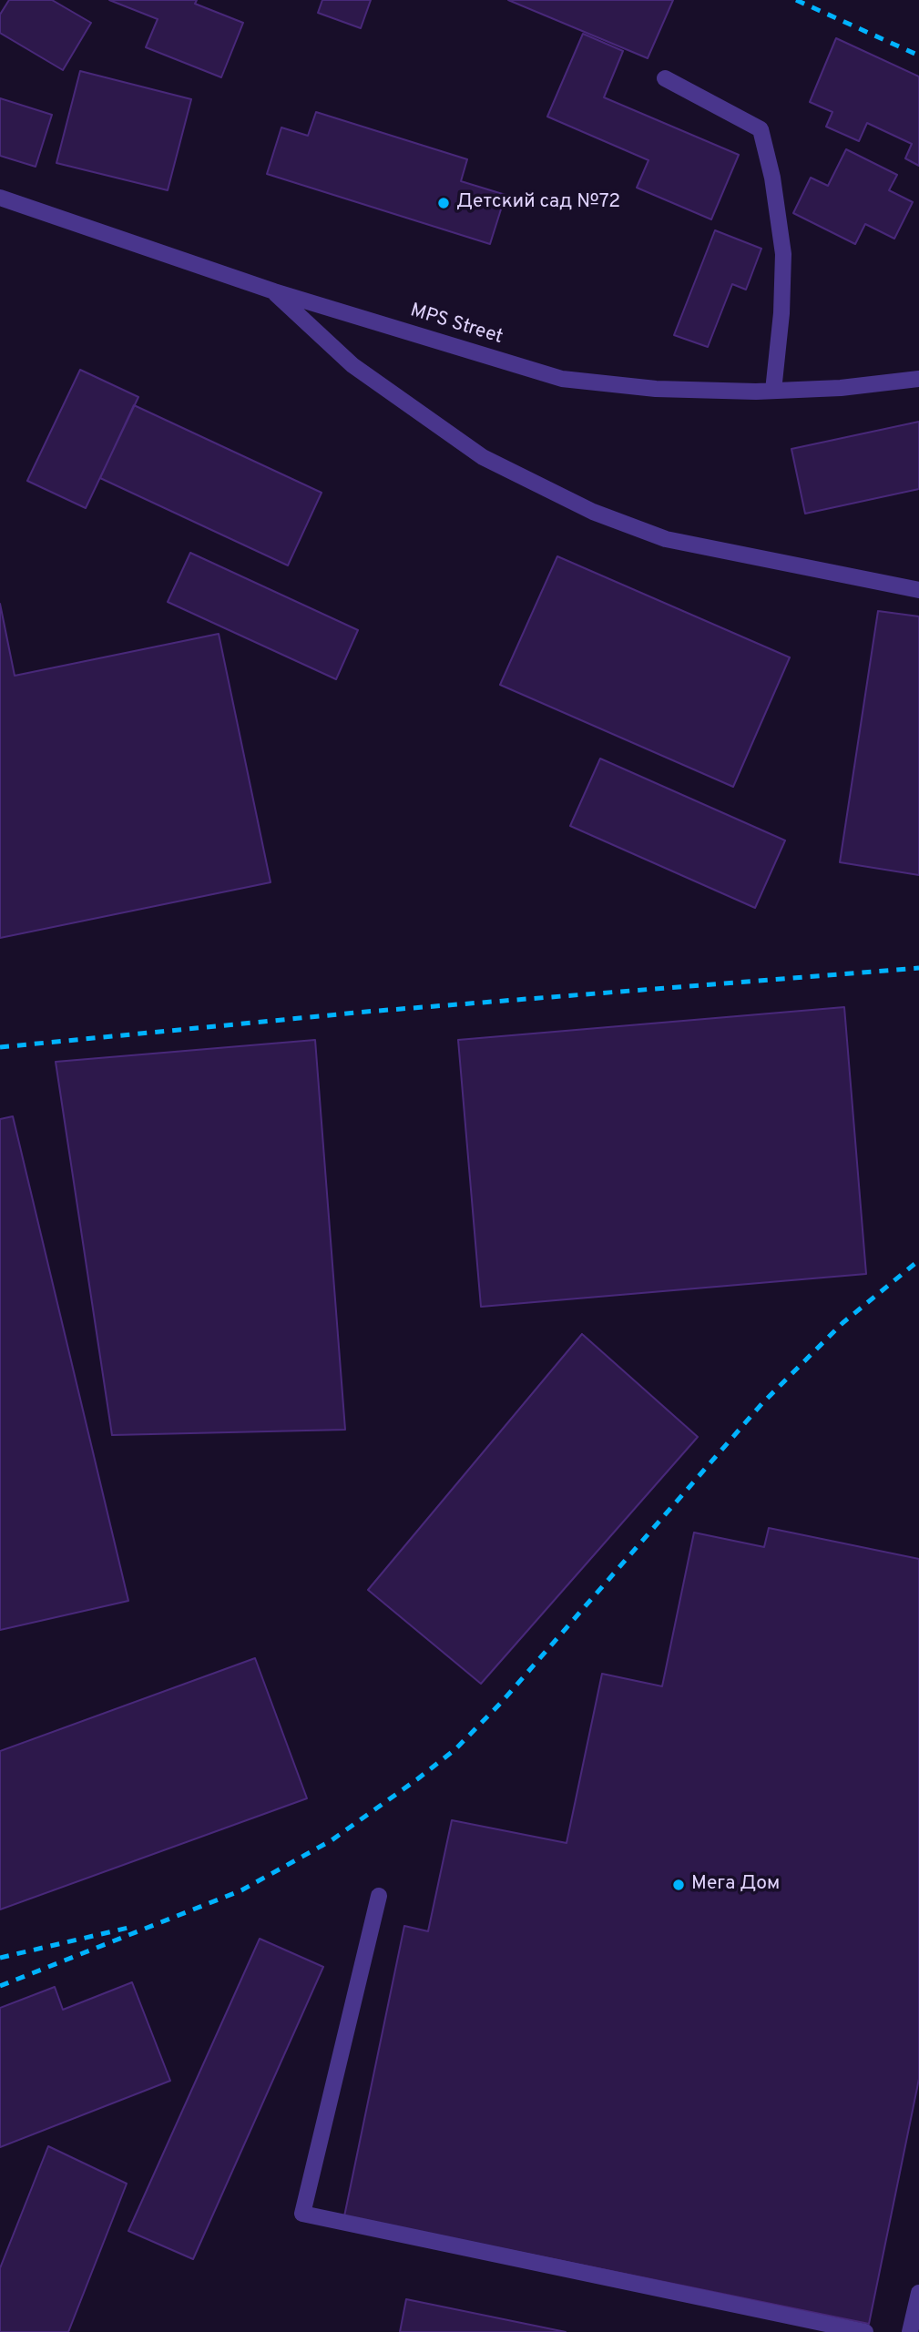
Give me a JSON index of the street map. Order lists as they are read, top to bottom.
{
  "streets": {
    "street": ["MPS Street"]
  },
  "places": ["Детский сад №72", "Мега Дом"]
}
